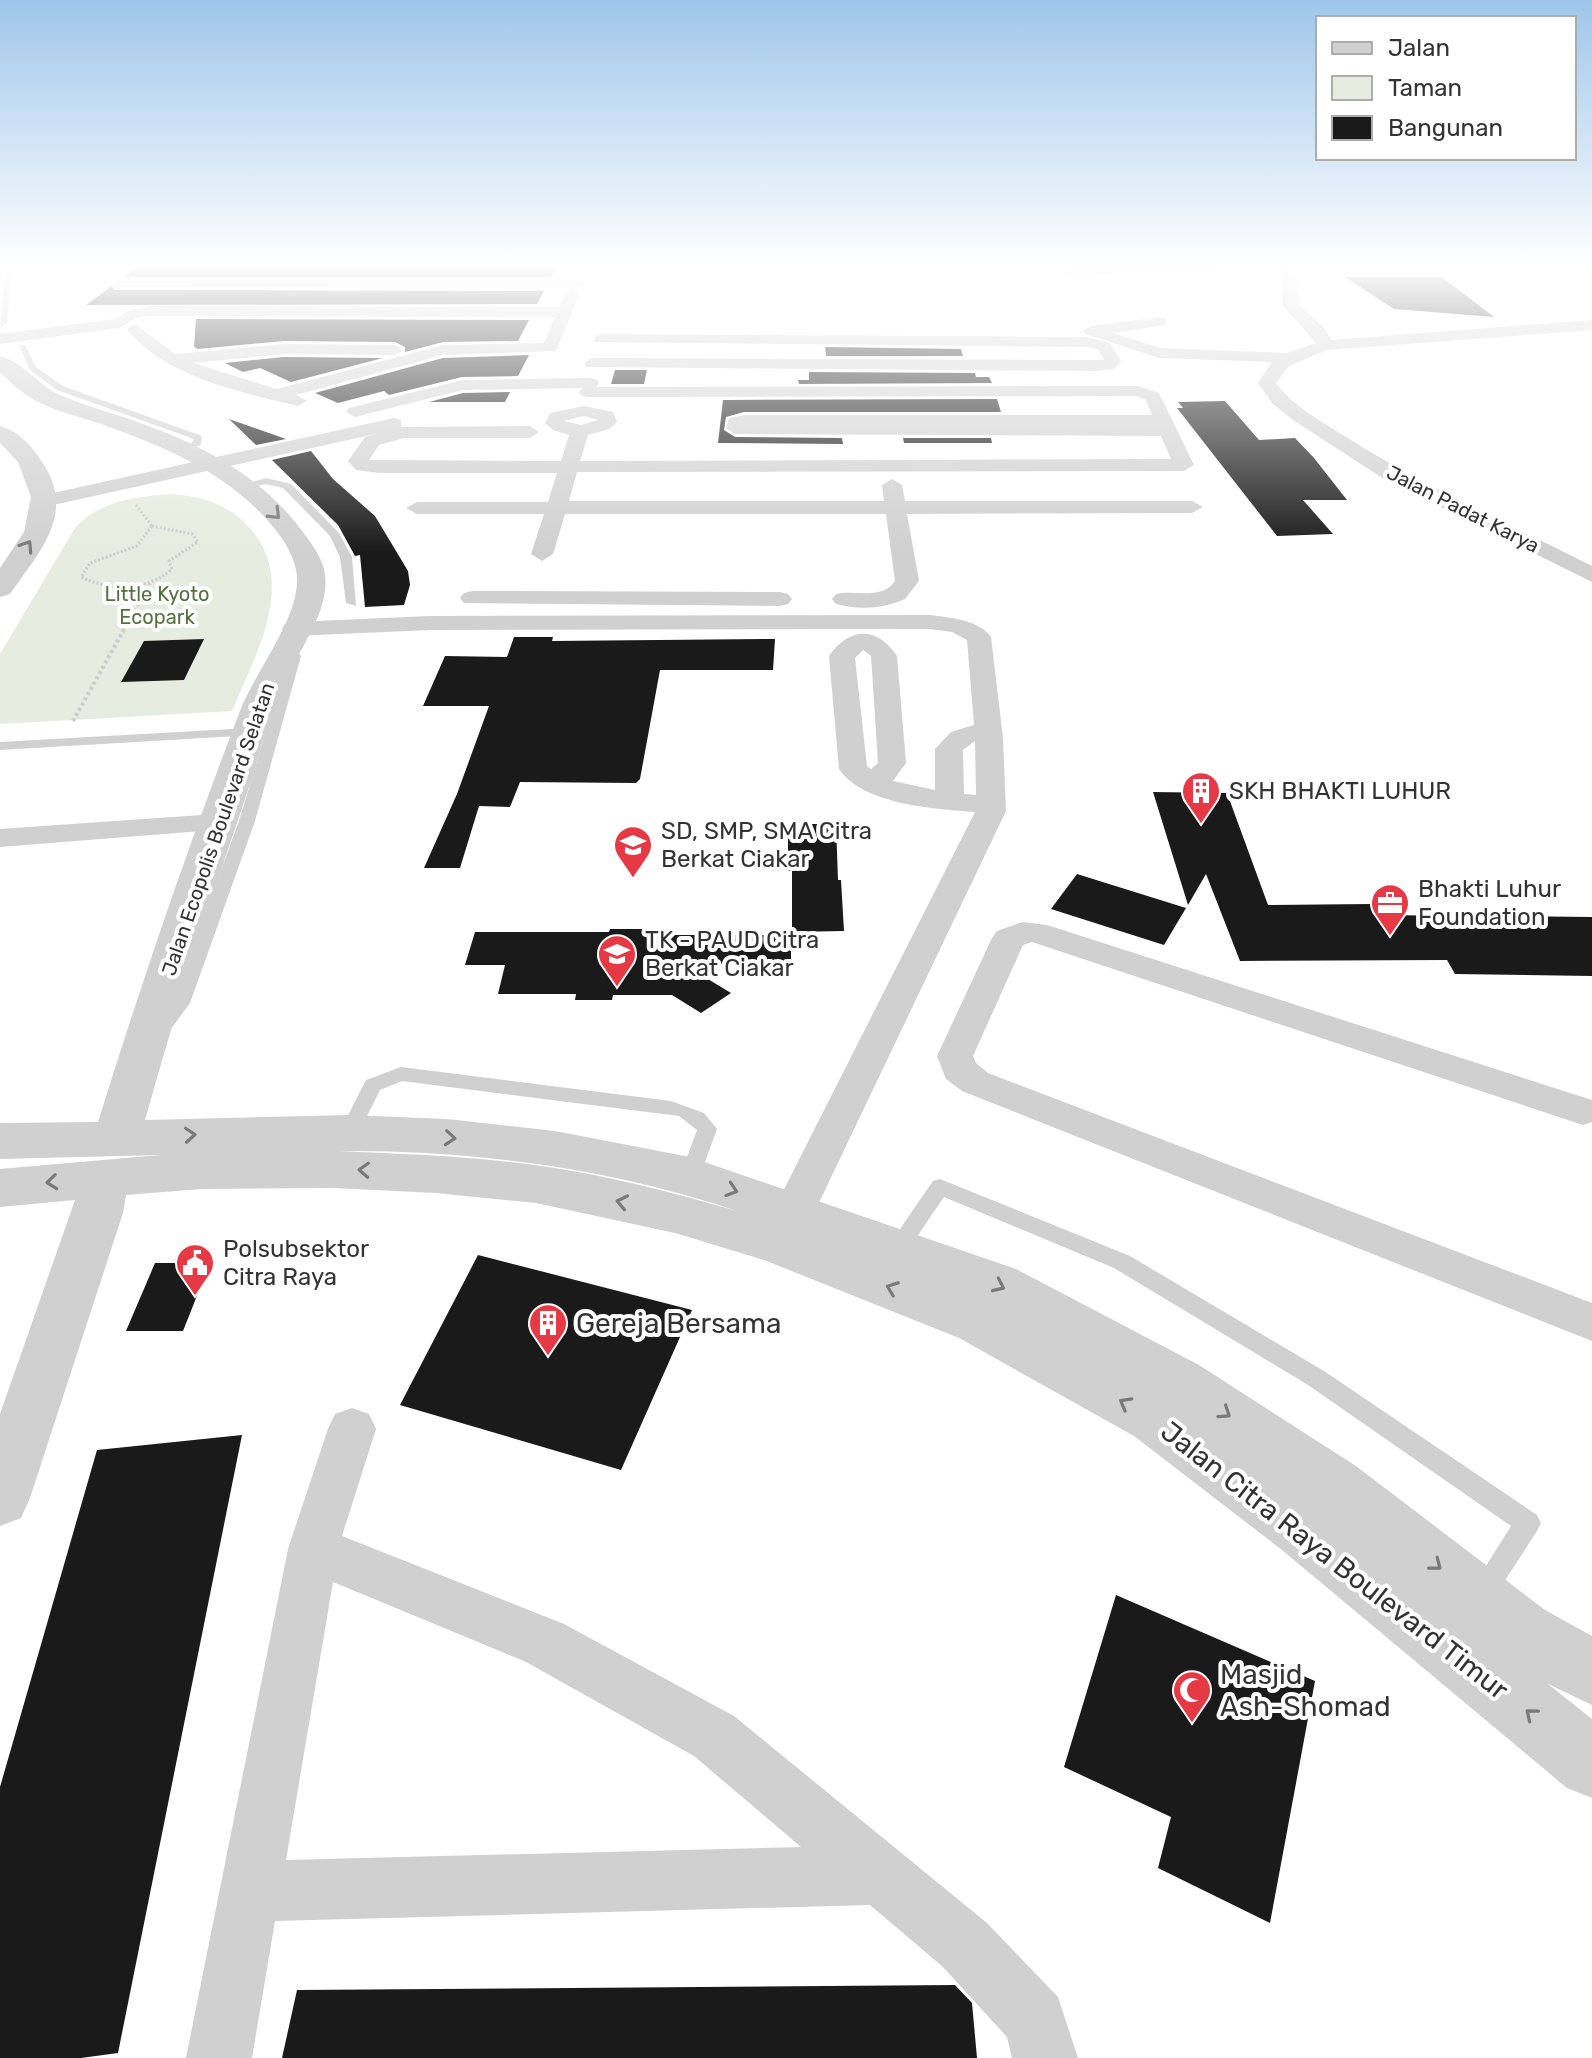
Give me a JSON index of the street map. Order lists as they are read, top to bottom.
{
  "streets": {
    "street": ["Jalan Padat Karya", "Jalan Ecopolis Boulevard Selatan", "Jalan Citra Raya Boulevard Timur"]
  },
  "crossings": [
    ["Jalan Ecopolis Boulevard Selatan", "Jalan Citra Raya Boulevard Timur"]
  ],
  "parks": ["Little Kyoto Ecopark"],
  "places": {
    "building": ["SKH BHAKTI LUHUR", "Gereja Bersama"],
    "school or university": ["SD, SMP, SMA Citra Berkat Ciakar", "TK - PAUD Citra Berkat Ciakar"],
    "office": ["Bhakti Luhur Foundation"],
    "public building": ["Polsubsektor Citra Raya"],
    "mosque": ["Masjid Ash-Shomad"]
  },
  "legend": ["Jalan", "Taman", "Bangunan"]
}
